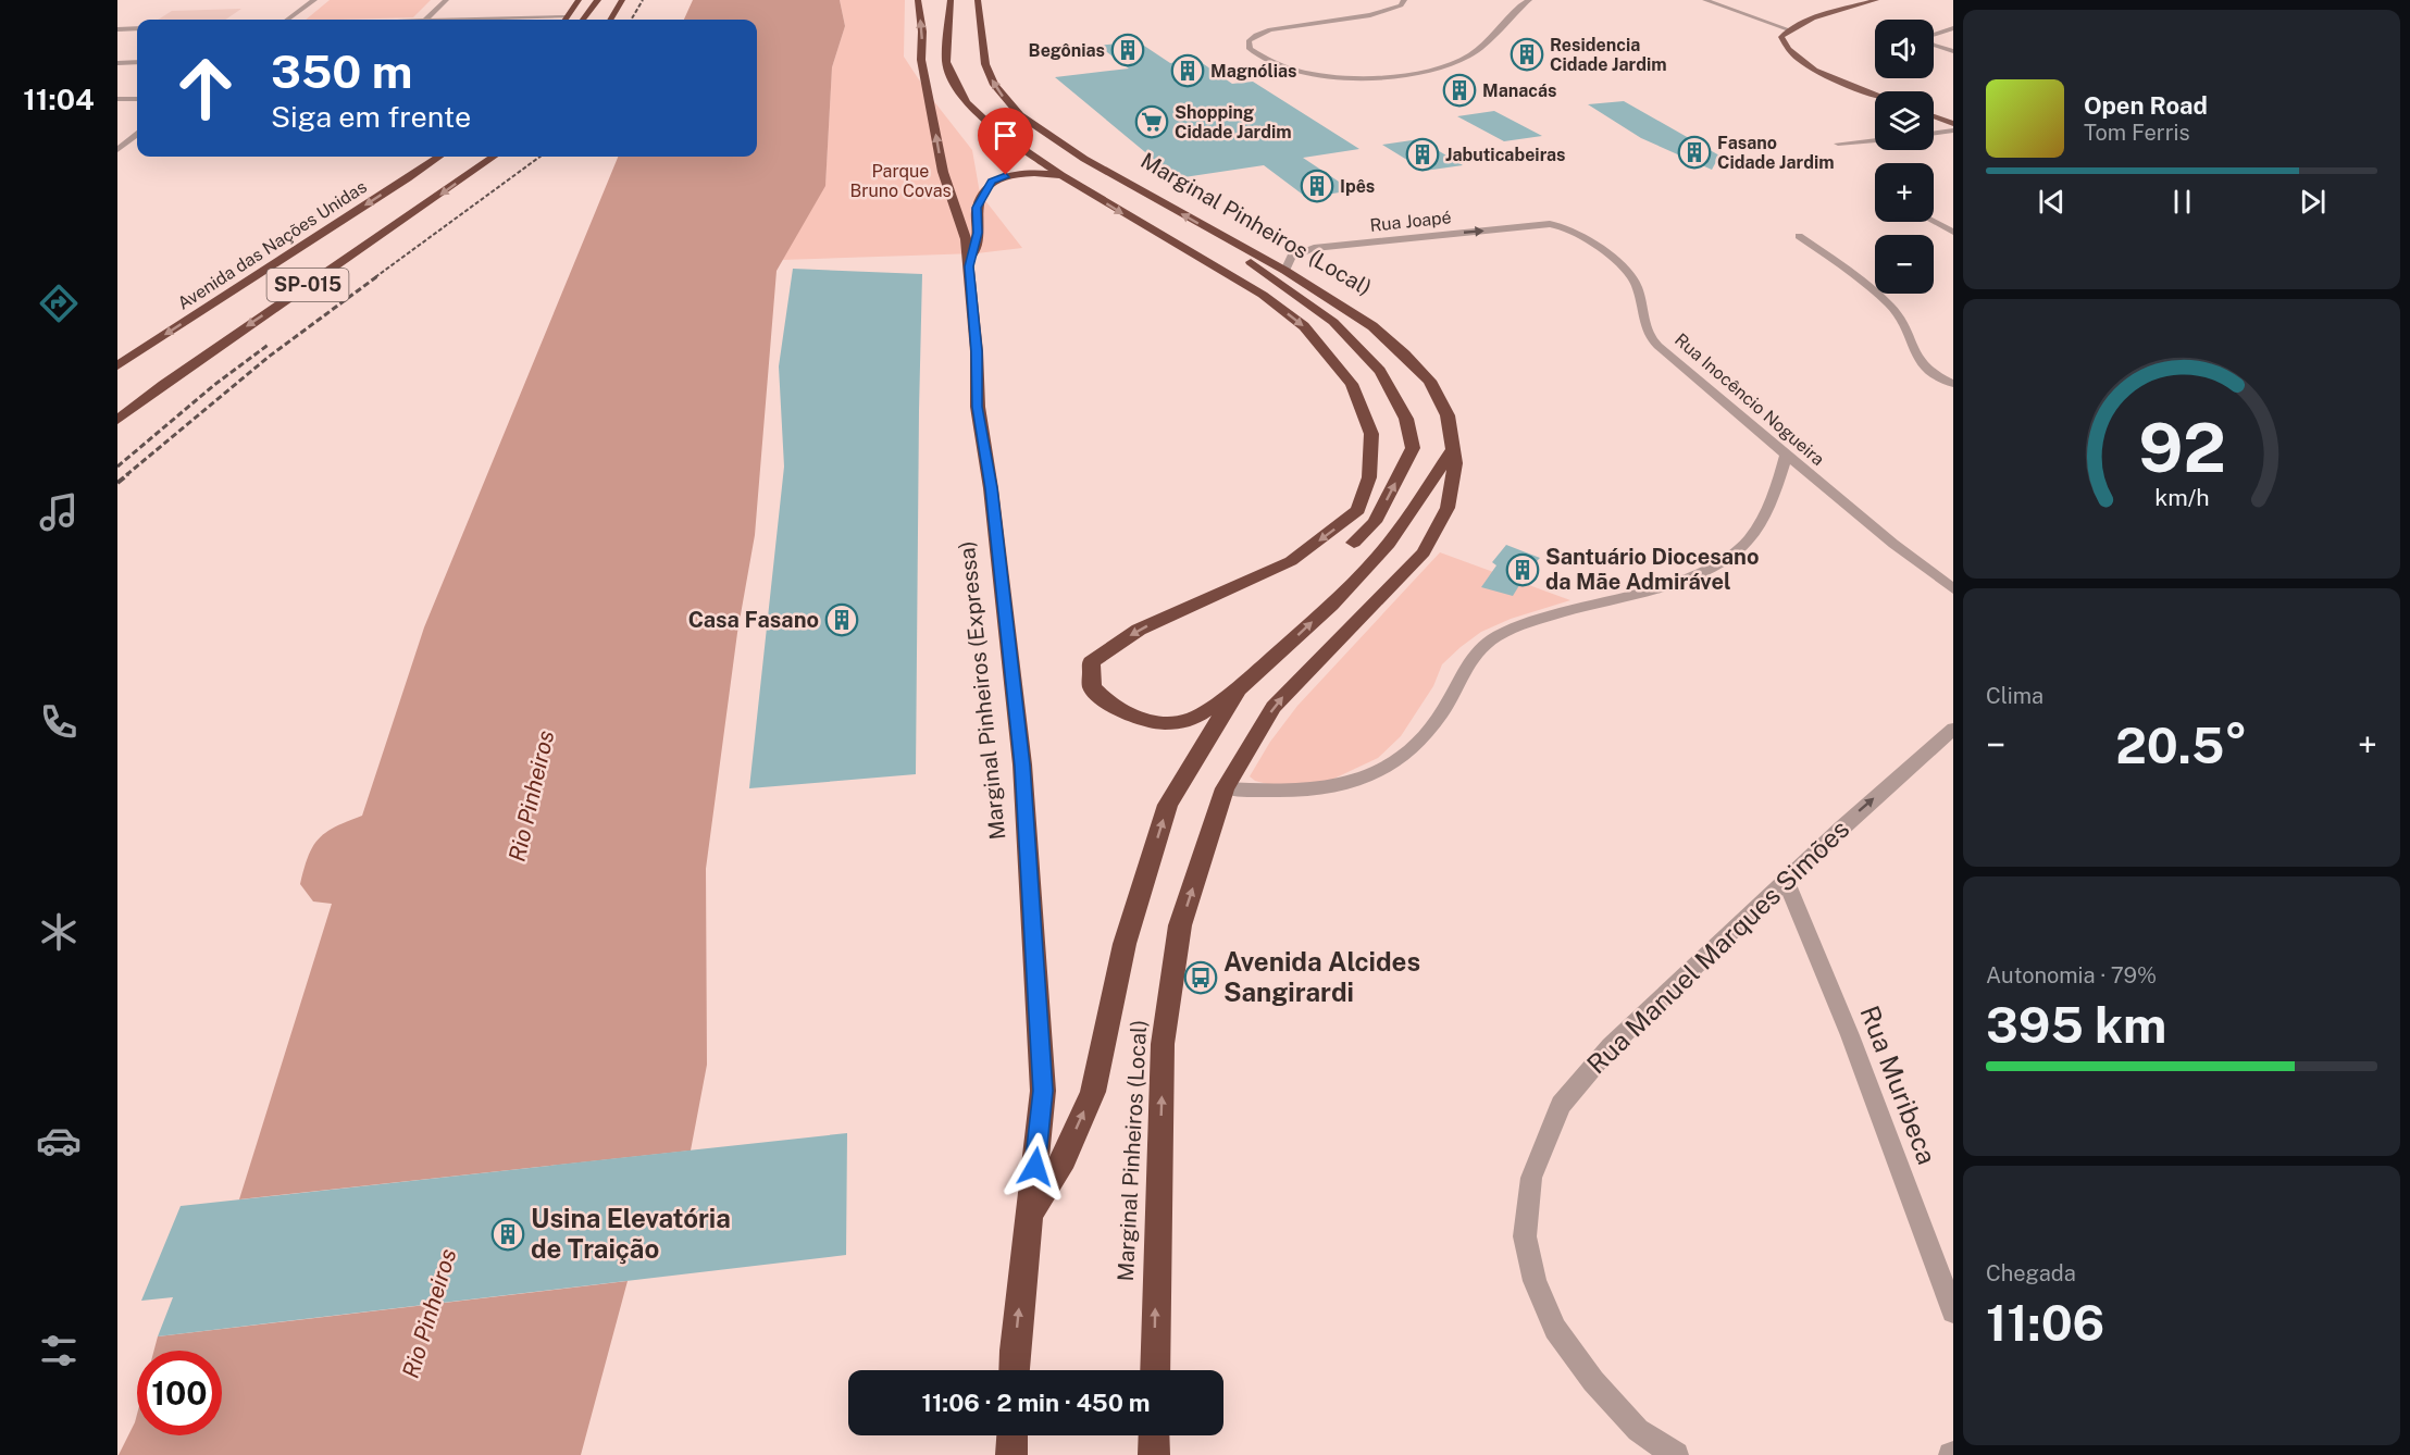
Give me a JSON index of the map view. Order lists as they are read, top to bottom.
{
  "streets": {
    "highway": [
      "Marginal Pinheiros (Local)",
      "Avenida das Nações Unidas",
      "SP-015",
      "Marginal Pinheiros (Expressa)"
    ],
    "street": [
      "Rua Joapé",
      "Rua Inocêncio Nogueira",
      "Rua Manuel Marques Simões",
      "Rua Muribeca"
    ]
  },
  "crossings": [
    ["Rua Joapé", "Marginal Pinheiros (Local)"],
    ["Rua Joapé", "Rua Inocêncio Nogueira"],
    ["Rua Manuel Marques Simões", "Rua Muribeca"]
  ],
  "one_way": ["Rua Joapé"],
  "water": ["Rio Pinheiros"],
  "parks": ["Parque Bruno Covas"],
  "places": {
    "building": [
      "Begônias",
      "Residencia Cidade Jardim",
      "Magnólias",
      "Manacás",
      "Fasano Cidade Jardim",
      "Jabuticabeiras",
      "Ipês",
      "Santuário Diocesano da Mãe Admirável",
      "Casa Fasano",
      "Usina Elevatória de Traição"
    ],
    "supermarket": ["Shopping Cidade Jardim"],
    "bus stop": ["Avenida Alcides Sangirardi"]
  },
  "page": {
    "tabs": "11:04",
    "map_buttons": ["+", "−"],
    "turn": ["350 m", "Siga em frente"],
    "song": ["Open Road", "Tom Ferris"],
    "tile": [
      "Clima",
      ["Autonomia · 79%", "395 km"],
      ["Chegada", "11:06"]
    ],
    "heat": ["−", "20.5°", "+"],
    "limit": "100",
    "trip": "11:06 · 2 min · 450 m",
    "gauge": ["92", "km/h"]
  }
}
